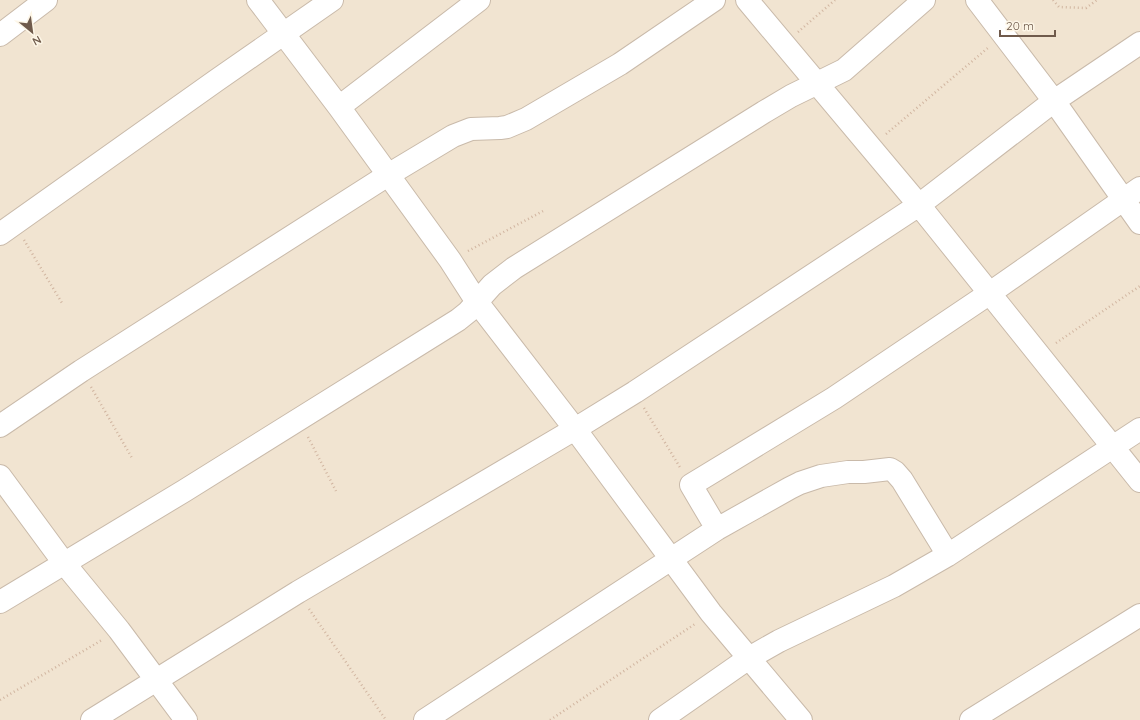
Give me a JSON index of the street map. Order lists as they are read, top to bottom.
{
  "scale_bar": "20 m",
  "north": "bottom right"
}
